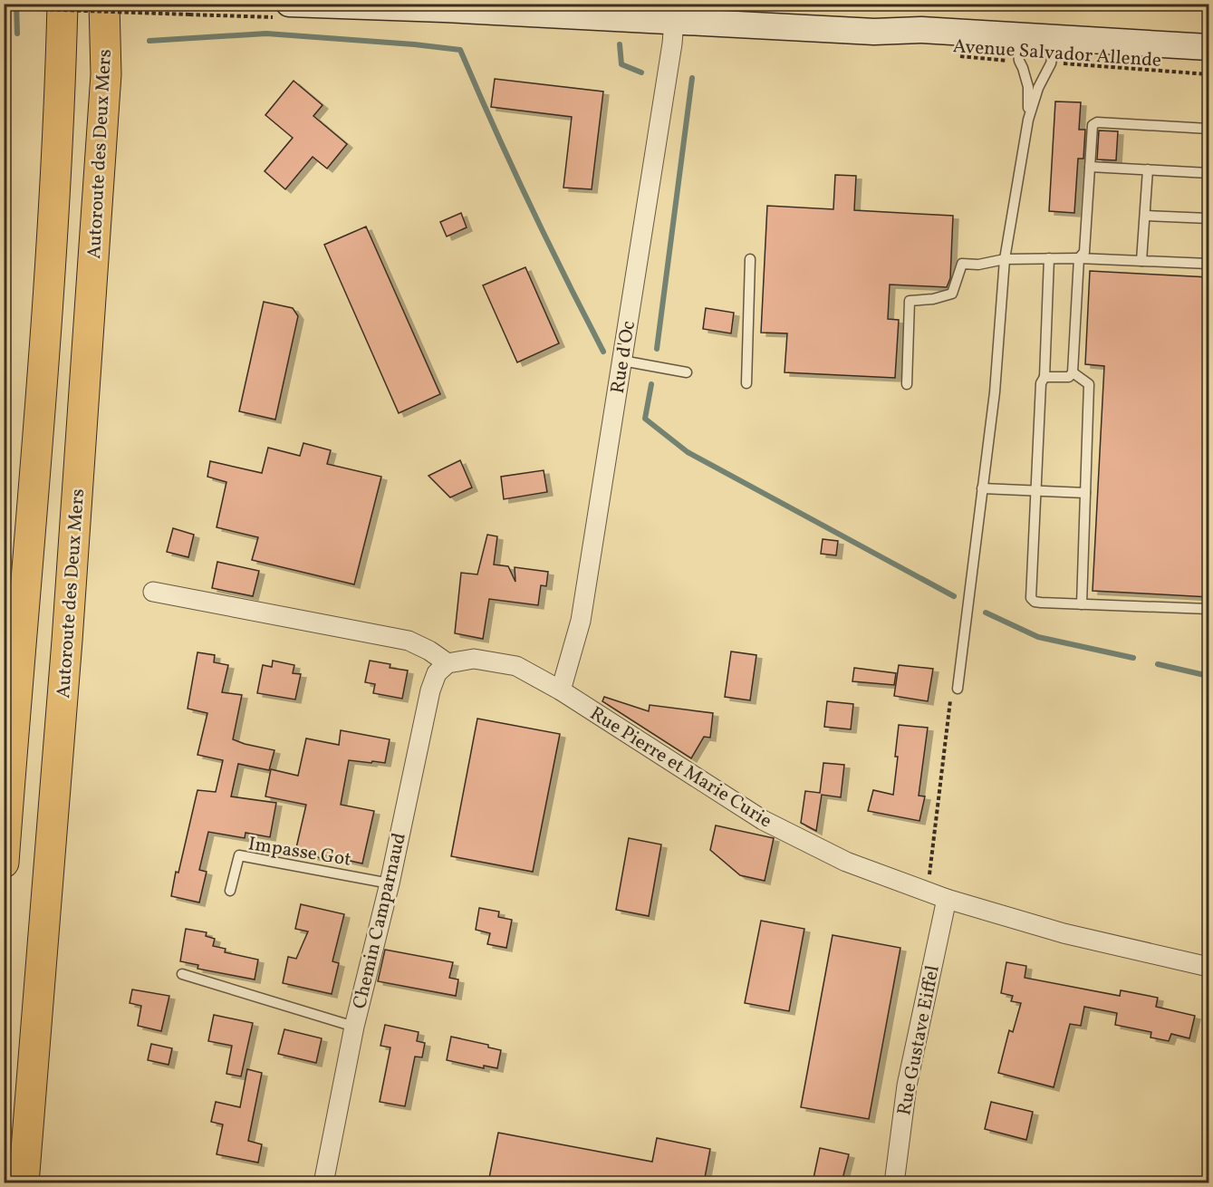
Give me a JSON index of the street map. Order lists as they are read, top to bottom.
{
  "streets": {
    "highway": ["Autoroute des Deux Mers"],
    "street": [
      "Avenue Salvador Allende",
      "Rue d'Oc",
      "Rue Pierre et Marie Curie",
      "Chemin Camparnaud",
      "Rue Gustave Eiffel"
    ],
    "lane": ["Impasse Got"]
  },
  "crossings": [
    ["Avenue Salvador Allende", "Rue d'Oc"],
    ["Rue d'Oc", "Rue Pierre et Marie Curie"],
    ["Rue Pierre et Marie Curie", "Chemin Camparnaud"],
    ["Rue Pierre et Marie Curie", "Rue Gustave Eiffel"],
    ["Impasse Got", "Chemin Camparnaud"]
  ]
}
